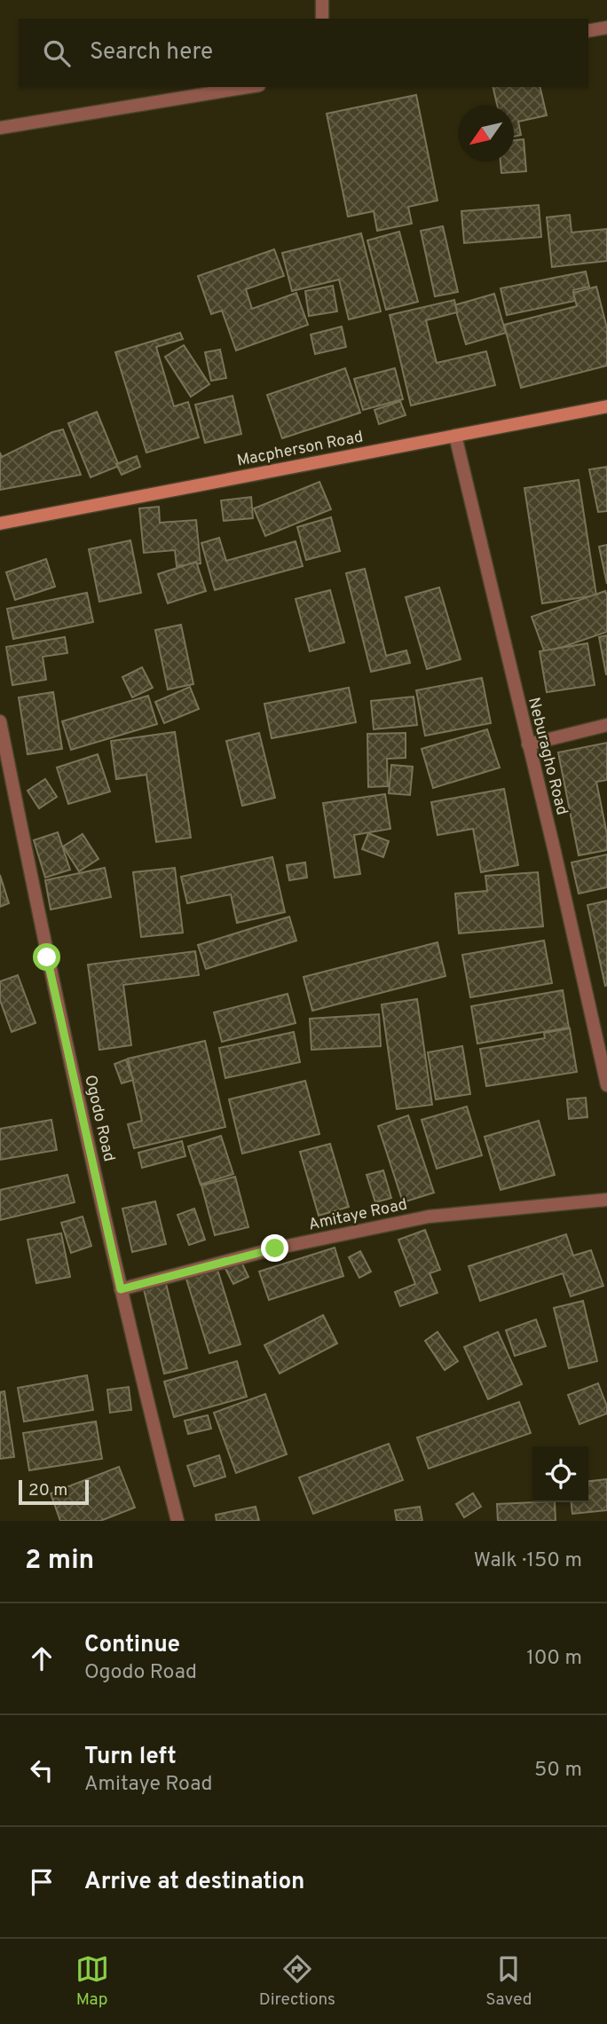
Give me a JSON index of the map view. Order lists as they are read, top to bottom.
{
  "streets": {
    "street": [
      "Macpherson Road",
      "Neburagho Road",
      "Ogodo Road",
      "Amitaye Road"
    ]
  },
  "crossings": [
    ["Macpherson Road", "Neburagho Road"],
    ["Ogodo Road", "Amitaye Road"]
  ],
  "scale_bar": "20 m",
  "north": "bottom left",
  "page": {
    "search": "Search here",
    "scale": "20 m",
    "heading": ["2 min", "Walk · 150 m"],
    "list": [
      ["Continue", "Ogodo Road", "100 m"],
      ["Turn left", "Amitaye Road", "50 m"],
      "Arrive at destination"
    ],
    "nav": ["Map", "Directions", "Saved"]
  }
}
